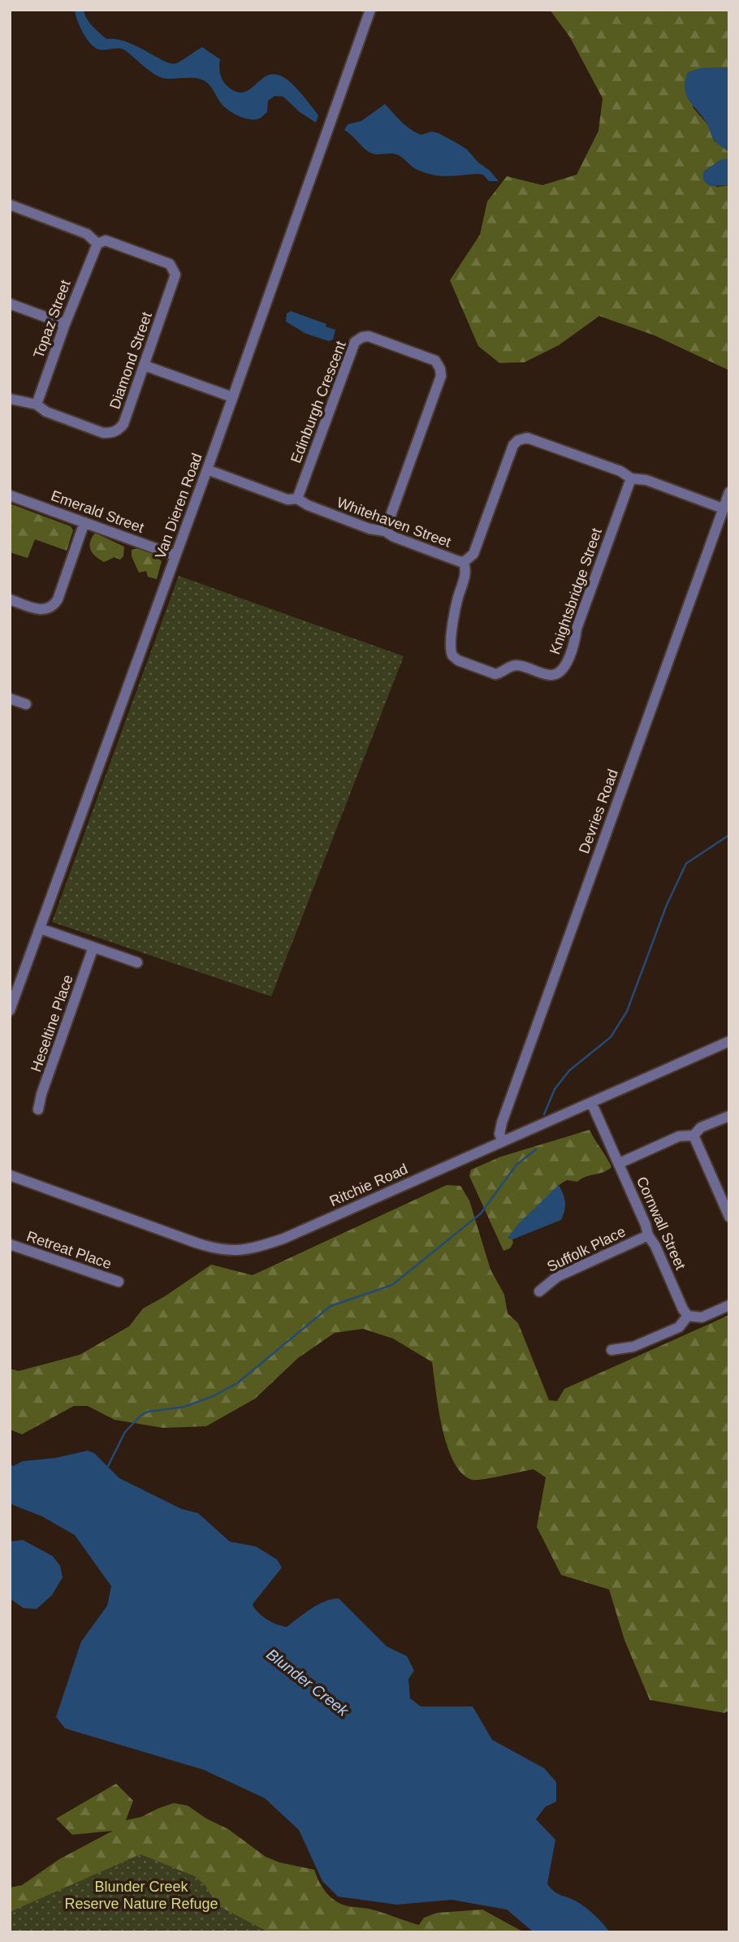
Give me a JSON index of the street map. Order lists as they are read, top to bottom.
{
  "streets": {
    "street": [
      "Topaz Street",
      "Diamond Street",
      "Edinburgh Crescent",
      "Van Dieren Road",
      "Emerald Street",
      "Whitehaven Street",
      "Knightsbridge Street",
      "Devries Road",
      "Heseltine Place",
      "Ritchie Road",
      "Cornwall Street",
      "Suffolk Place",
      "Retreat Place"
    ]
  },
  "crossings": [
    ["Topaz Street", "Diamond Street"],
    ["Edinburgh Crescent", "Whitehaven Street"],
    ["Van Dieren Road", "Emerald Street"],
    ["Van Dieren Road", "Whitehaven Street"],
    ["Whitehaven Street", "Knightsbridge Street"],
    ["Whitehaven Street", "Devries Road"],
    ["Devries Road", "Ritchie Road"],
    ["Ritchie Road", "Cornwall Street"],
    ["Cornwall Street", "Suffolk Place"]
  ],
  "water": ["Blunder Creek"],
  "parks": ["Blunder Creek Reserve Nature Refuge"]
}
